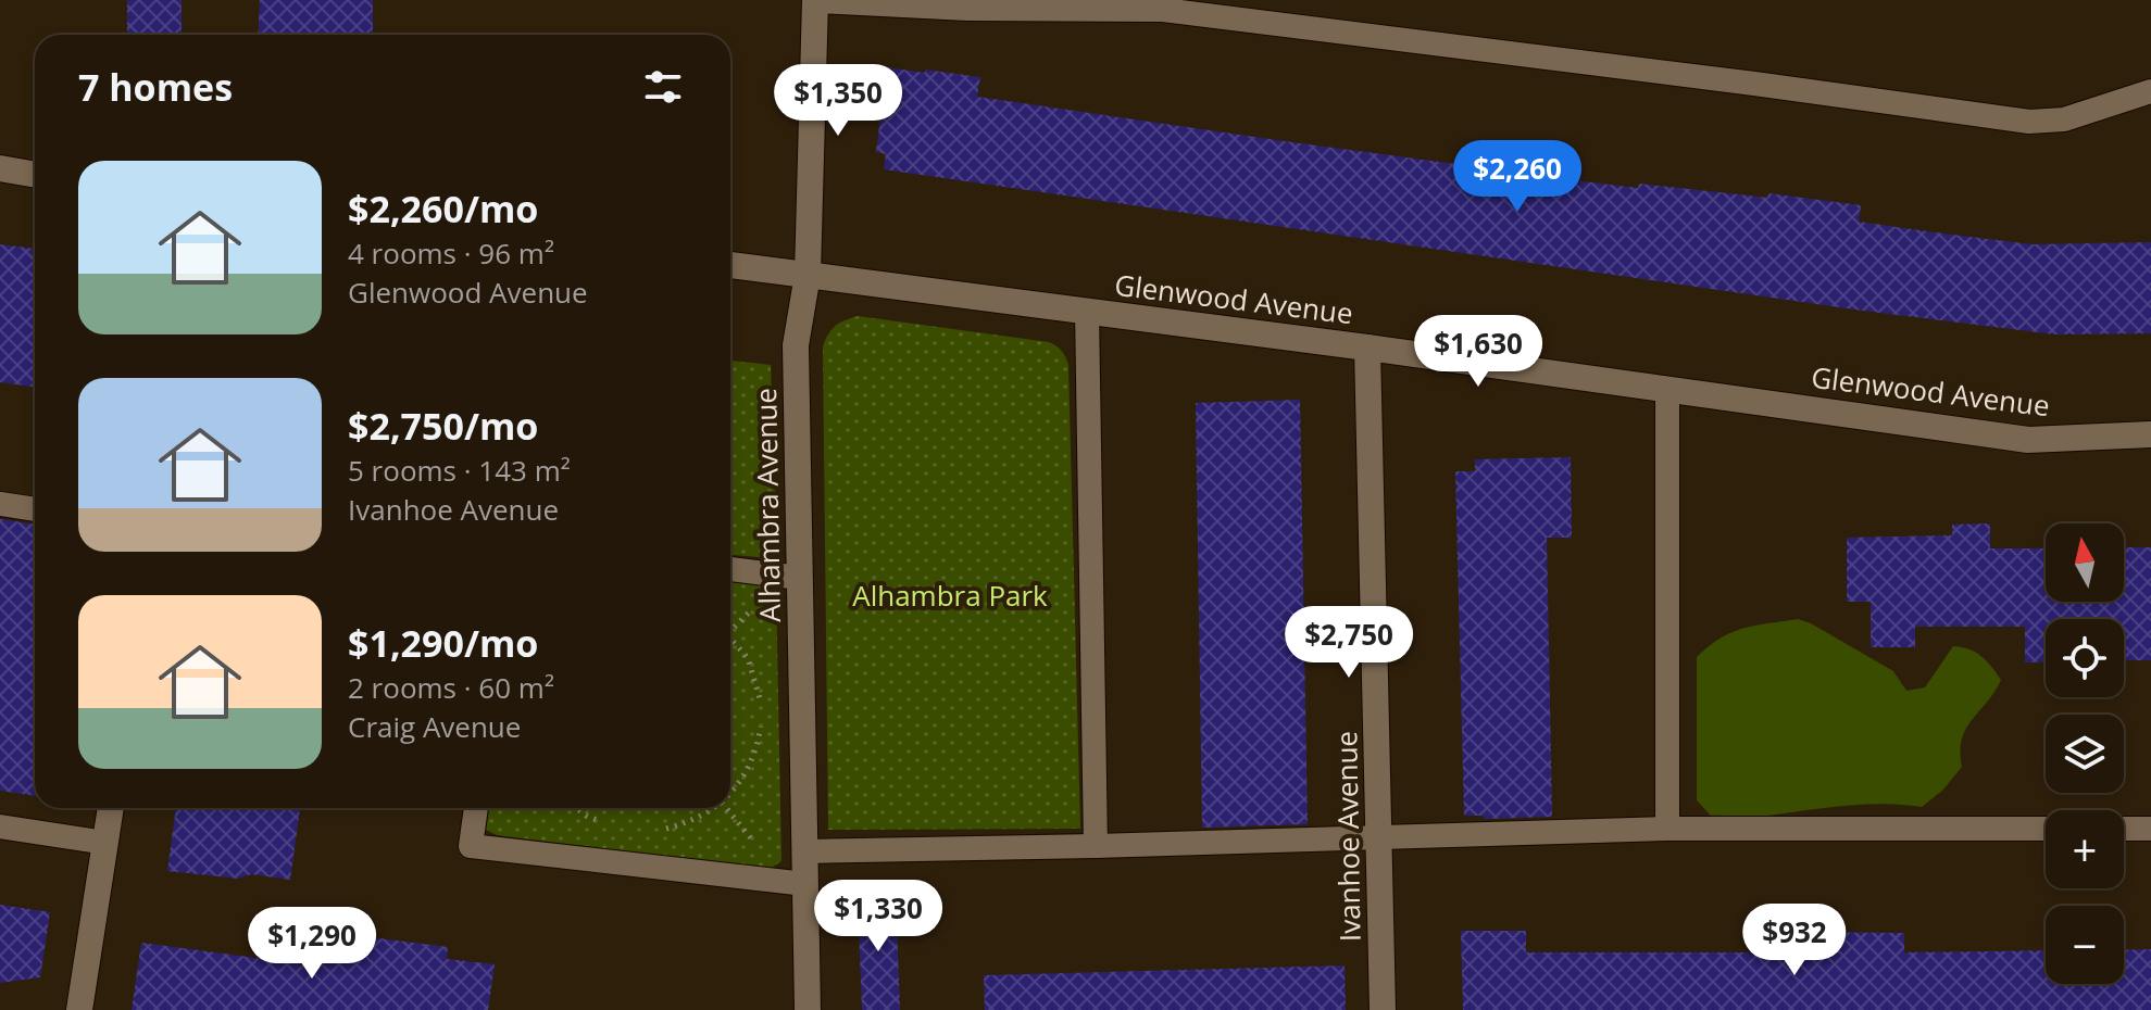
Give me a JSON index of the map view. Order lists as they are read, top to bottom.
{
  "streets": {
    "street": ["Glenwood Avenue", "Alhambra Avenue", "Ivanhoe Avenue"]
  },
  "crossings": [
    ["Glenwood Avenue", "Alhambra Avenue"],
    ["Glenwood Avenue", "Ivanhoe Avenue"]
  ],
  "parks": ["Alhambra Park"],
  "north": "top",
  "page": {
    "heading": "7 homes",
    "price": [
      "$1,350",
      "$2,260",
      "$1,630",
      "$2,750",
      "$1,330",
      "$932",
      "$1,290"
    ],
    "list": [
      {
        "name": "$2,260/mo",
        "note": "4 rooms · 96 m² · Glenwood Avenue"
      },
      {
        "name": "$2,750/mo",
        "note": "5 rooms · 143 m² · Ivanhoe Avenue"
      },
      {
        "name": "$1,290/mo",
        "note": "2 rooms · 60 m² · Craig Avenue"
      }
    ],
    "map_buttons": ["+", "−"]
  }
}
